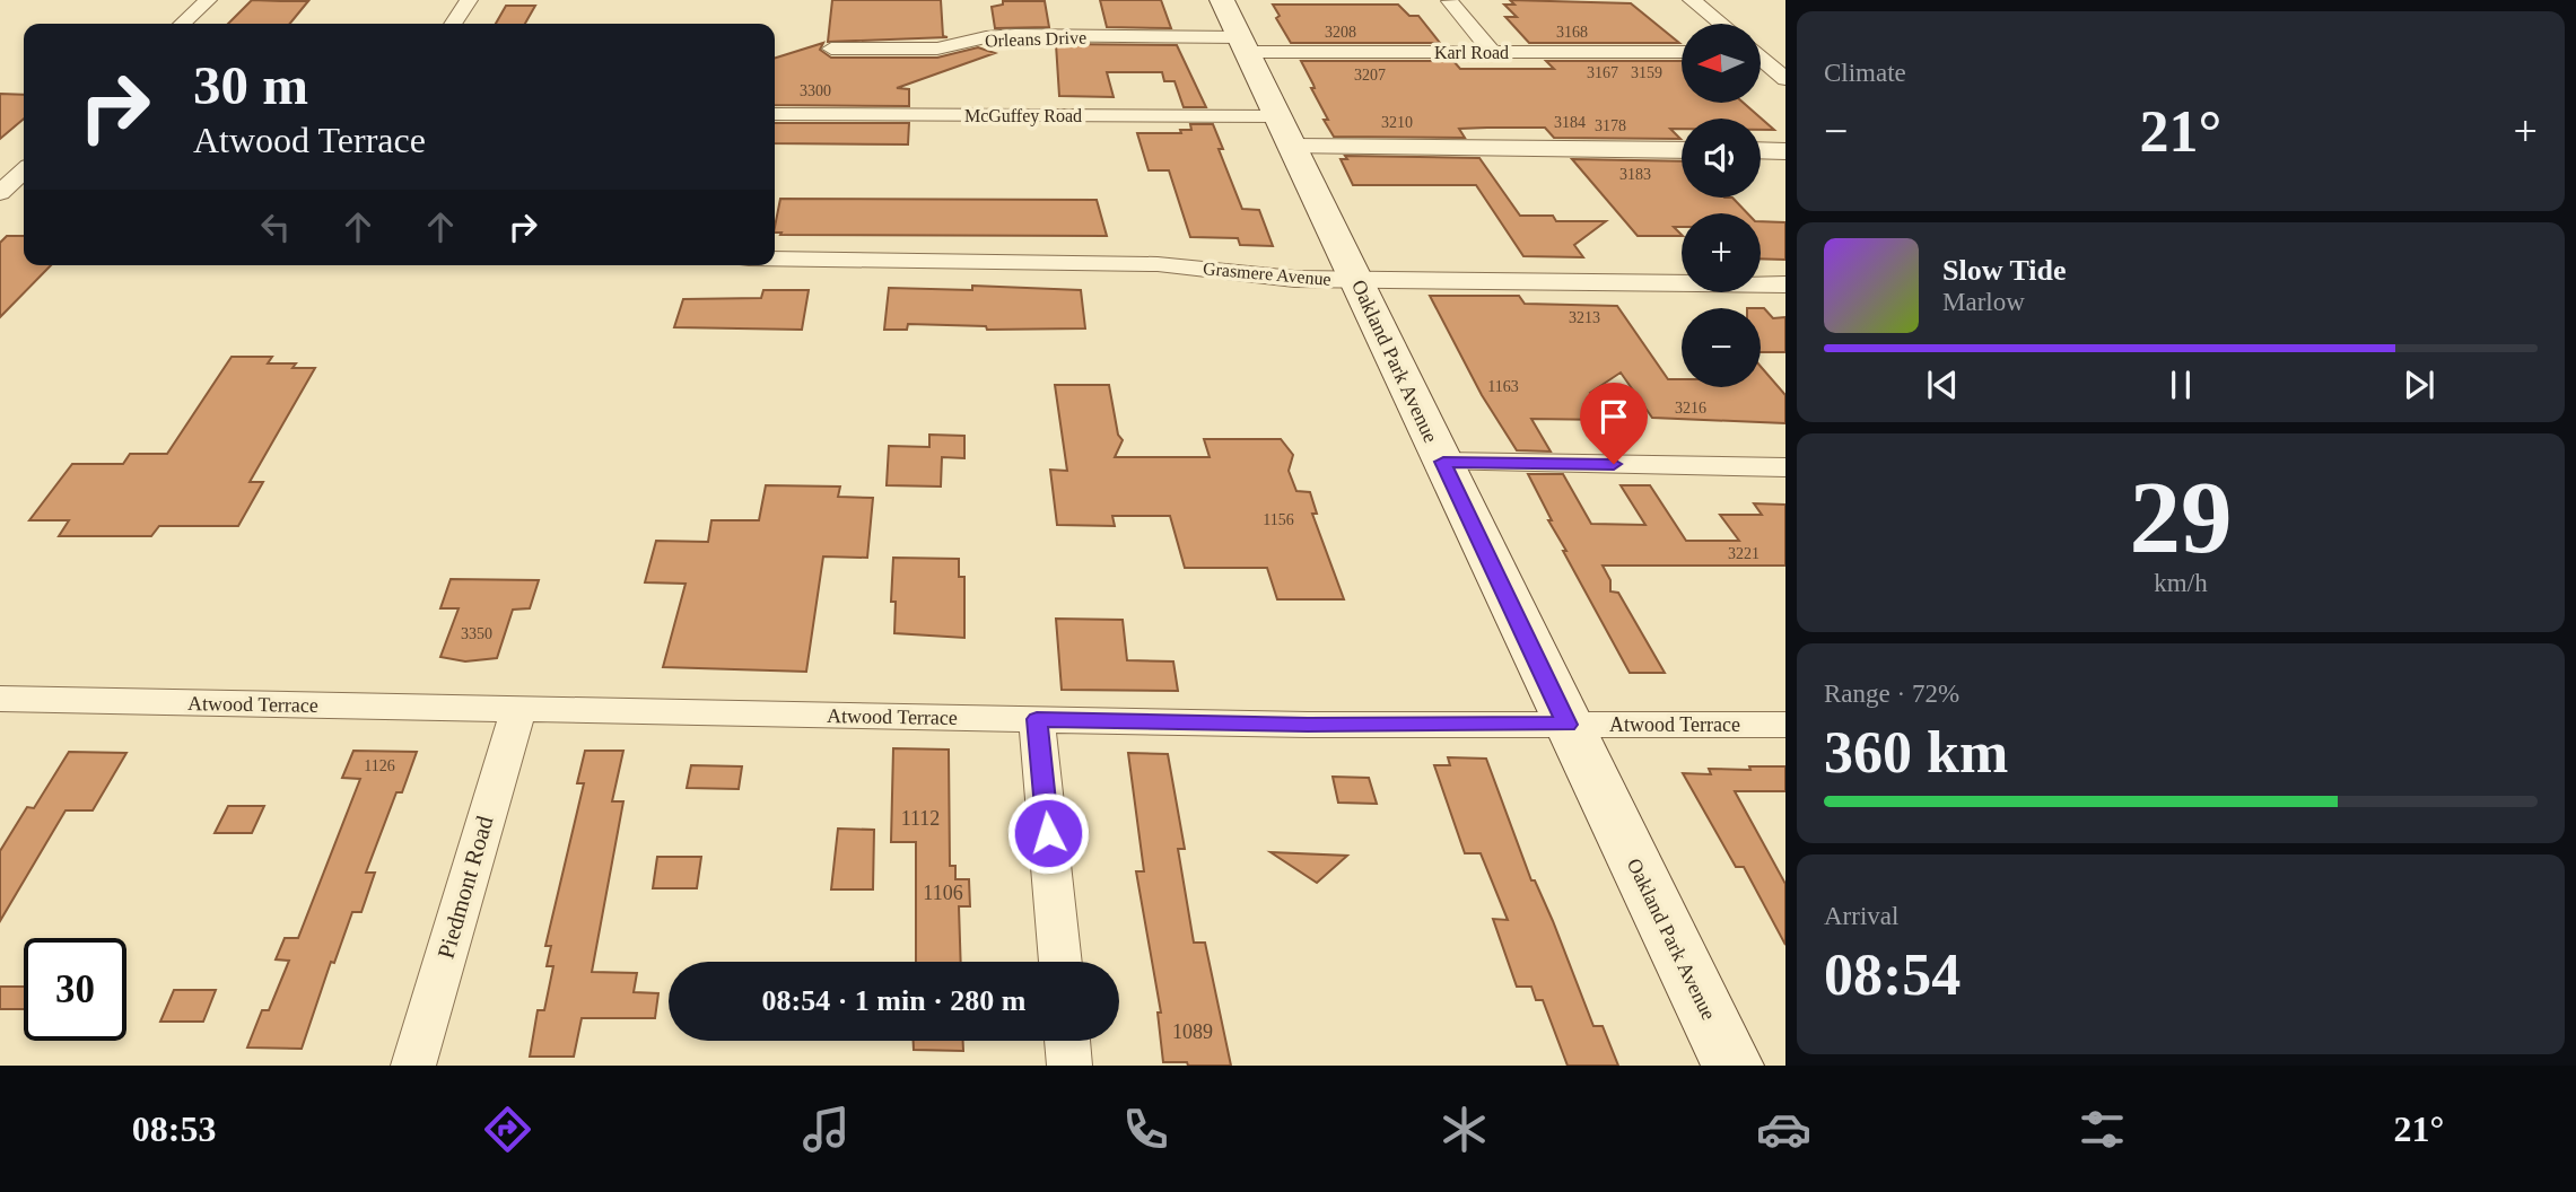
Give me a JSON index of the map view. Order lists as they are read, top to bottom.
{
  "streets": {
    "main road": ["Oakland Park Avenue"],
    "street": [
      "Orleans Drive",
      "Karl Road",
      "McGuffey Road",
      "Grasmere Avenue",
      "Atwood Terrace",
      "Piedmont Road"
    ]
  },
  "crossings": [
    ["Orleans Drive", "Karl Road"],
    ["Orleans Drive", "Oakland Park Avenue"],
    ["Karl Road", "Oakland Park Avenue"],
    ["McGuffey Road", "Oakland Park Avenue"],
    ["Grasmere Avenue", "Oakland Park Avenue"],
    ["Oakland Park Avenue", "Atwood Terrace"],
    ["Atwood Terrace", "Piedmont Road"]
  ],
  "house_numbers": [
    "3208",
    "3168",
    "3167",
    "3159",
    "3207",
    "3300",
    "3210",
    "3184",
    "3178",
    "3183",
    "3213",
    "1163",
    "3216",
    "1156",
    "3221",
    "3350",
    "1126",
    "1112",
    "1106",
    "1089"
  ],
  "north": "left",
  "page": {
    "tile": [
      "Climate",
      ["29", "km/h"],
      ["Range · 72%", "360 km"],
      ["Arrival", "08:54"]
    ],
    "map_buttons": ["+", "−"],
    "turn": ["30 m", "Atwood Terrace"],
    "heat": ["−", "21°", "+"],
    "song": ["Slow Tide", "Marlow"],
    "limit": "30",
    "trip": "08:54 · 1 min · 280 m",
    "tabs": ["08:53", "21°"]
  }
}
